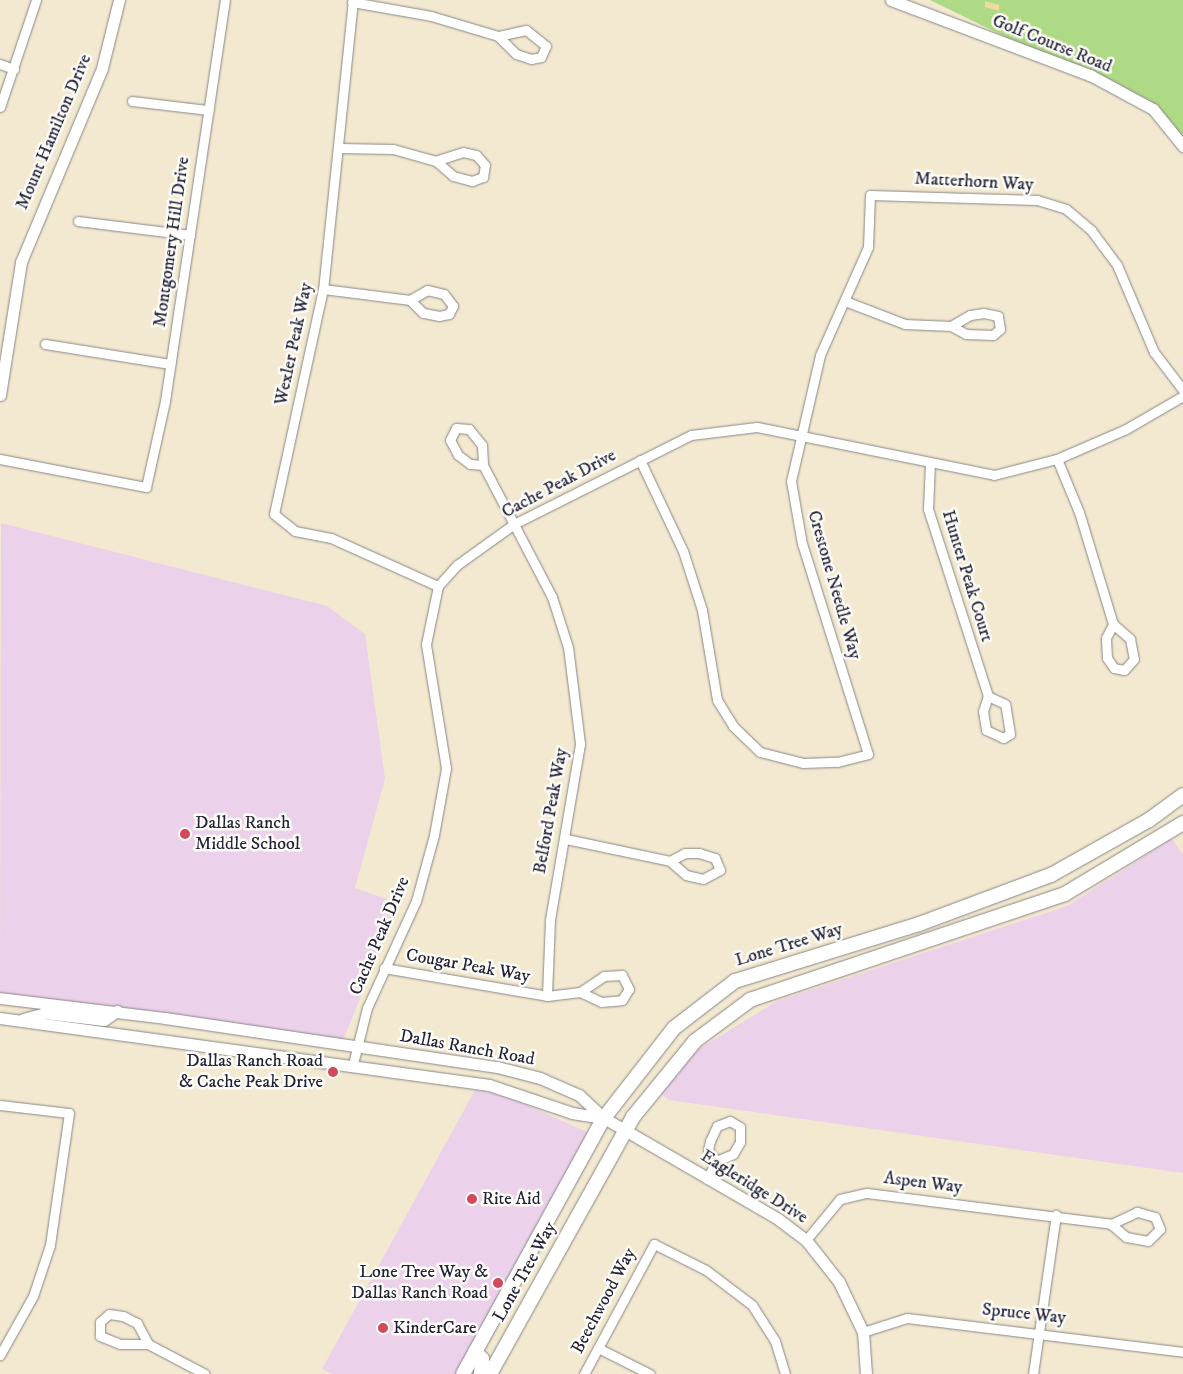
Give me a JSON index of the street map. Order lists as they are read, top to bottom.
{
  "streets": {
    "main road": ["Lone Tree Way"],
    "street": [
      "Golf Course Road",
      "Mount Hamilton Drive",
      "Matterhorn Way",
      "Montgomery Hill Drive",
      "Wexler Peak Way",
      "Cache Peak Drive",
      "Hunter Peak Court",
      "Crestone Needle Way",
      "Belford Peak Way",
      "Cougar Peak Way",
      "Dallas Ranch Road",
      "Aspen Way",
      "Eagleridge Drive",
      "Beechwood Way",
      "Spruce Way"
    ]
  },
  "crossings": [
    ["Matterhorn Way", "Crestone Needle Way"],
    ["Wexler Peak Way", "Cache Peak Drive"],
    ["Cache Peak Drive", "Hunter Peak Court"],
    ["Cache Peak Drive", "Crestone Needle Way"],
    ["Cache Peak Drive", "Belford Peak Way"],
    ["Cache Peak Drive", "Cougar Peak Way"],
    ["Cache Peak Drive", "Dallas Ranch Road"],
    ["Belford Peak Way", "Cougar Peak Way"],
    ["Lone Tree Way", "Dallas Ranch Road"],
    ["Lone Tree Way", "Eagleridge Drive"],
    ["Dallas Ranch Road", "Eagleridge Drive"],
    ["Aspen Way", "Eagleridge Drive"],
    ["Eagleridge Drive", "Spruce Way"]
  ],
  "places": [
    "Dallas Ranch Middle School",
    "Dallas Ranch Road & Cache Peak Drive",
    "Rite Aid",
    "Lone Tree Way & Dallas Ranch Road",
    "KinderCare"
  ]
}
